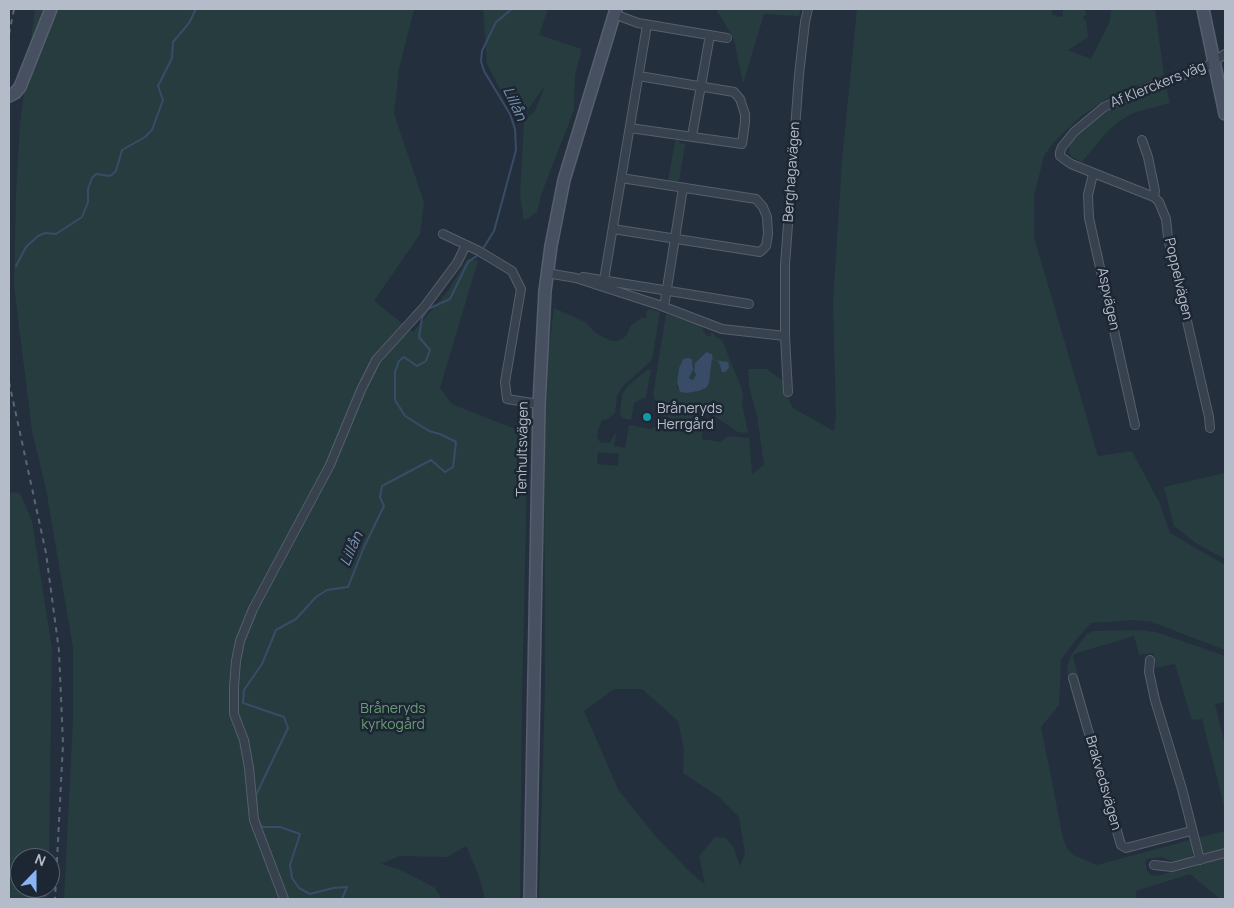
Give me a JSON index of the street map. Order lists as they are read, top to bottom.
{
  "streets": {
    "street": [
      "Af Klerckers väg",
      "Berghagavägen",
      "Poppelvägen",
      "Aspvägen",
      "Tenhultsvägen",
      "Brakvedsvägen"
    ]
  },
  "crossings": [
    ["Af Klerckers väg", "Aspvägen"]
  ],
  "water": ["Lillån"],
  "parks": ["Bråneryds kyrkogård"],
  "places": ["Bråneryds Herrgård"],
  "north": "top"
}
